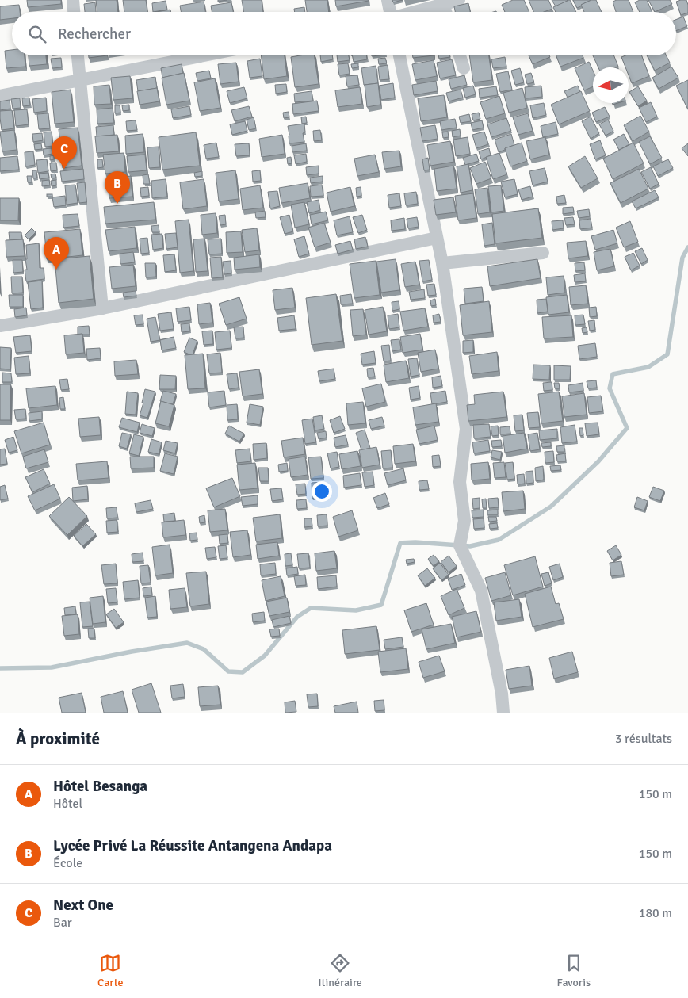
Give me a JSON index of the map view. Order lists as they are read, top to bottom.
{
  "north": "left",
  "page": {
    "search": "Rechercher",
    "pins": ["C", "B", "A"],
    "heading": ["À proximité", "3 résultats"],
    "list": [
      {
        "mark": "A",
        "name": "Hôtel Besanga",
        "note": "Hôtel",
        "value": "150 m"
      },
      {
        "mark": "B",
        "name": "Lycée Privé La Réussite Antangena Andapa",
        "note": "École",
        "value": "150 m"
      },
      {
        "mark": "C",
        "name": "Next One",
        "note": "Bar",
        "value": "180 m"
      }
    ],
    "nav": ["Carte", "Itinéraire", "Favoris"]
  }
}
